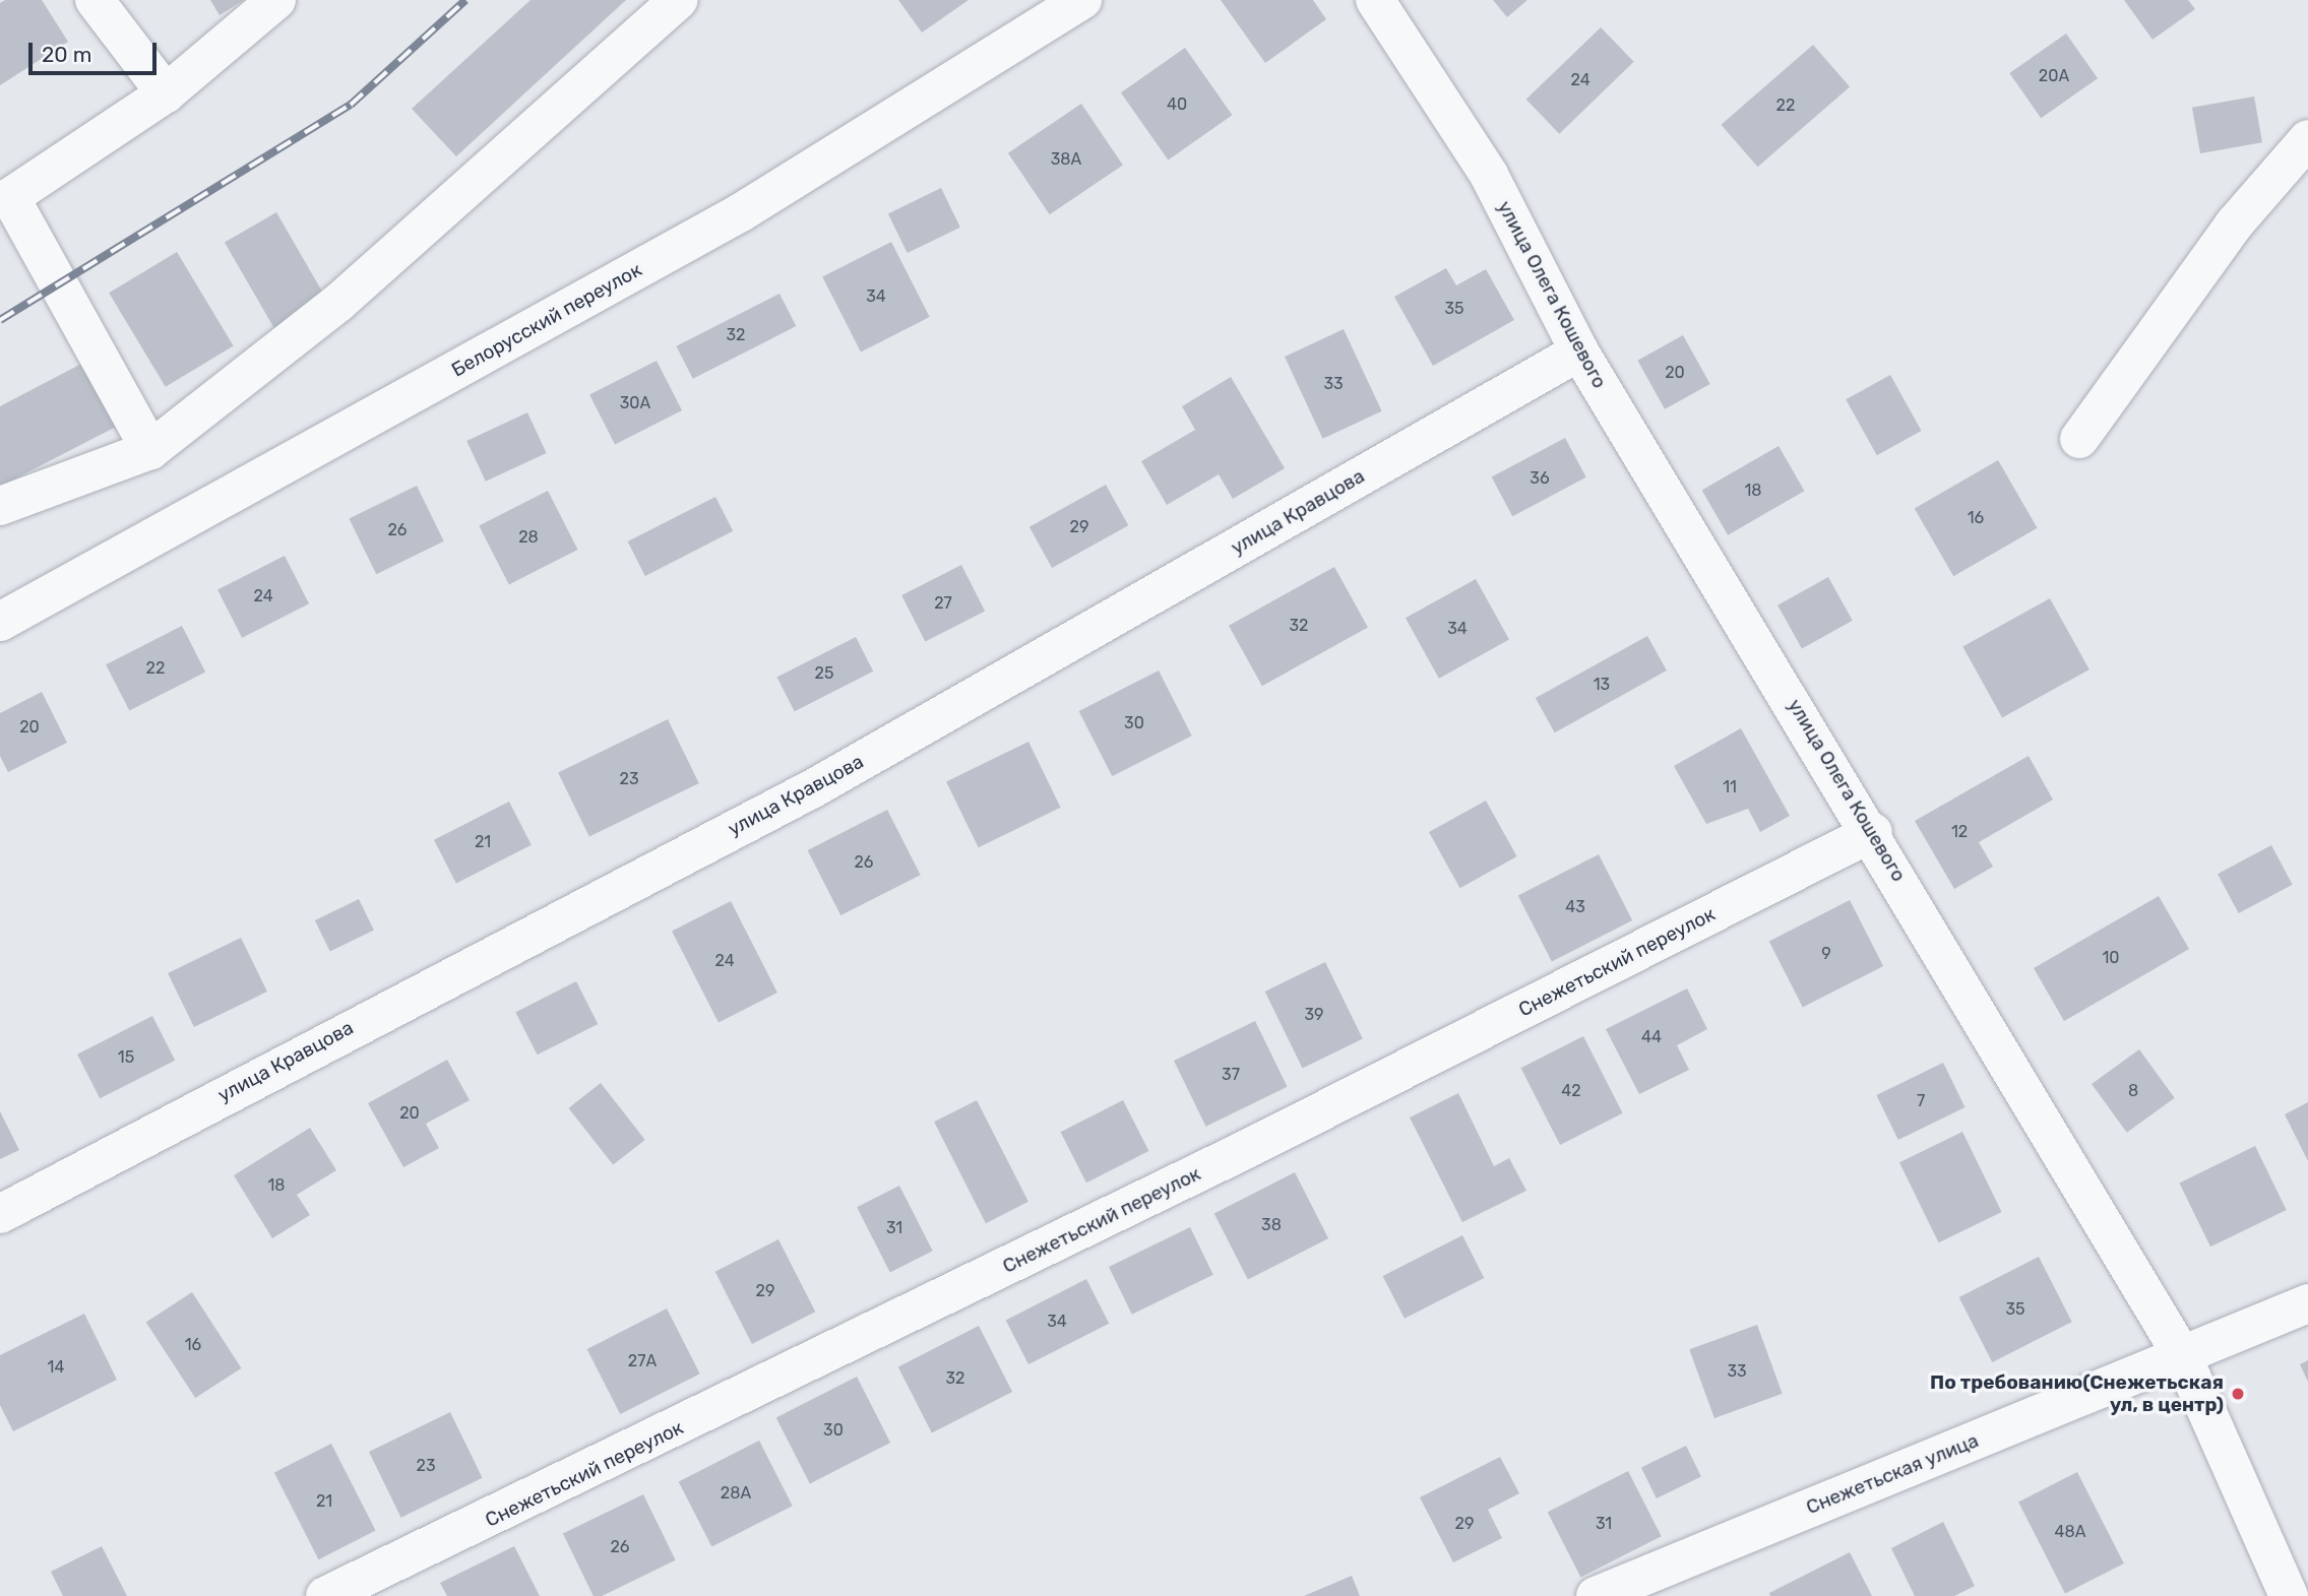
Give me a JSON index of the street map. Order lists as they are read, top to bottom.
{
  "streets": {
    "street": [
      "улица Олега Кошевого",
      "Белорусский переулок",
      "улица Кравцова",
      "Снежетьский переулок",
      "Снежетьская улица"
    ]
  },
  "crossings": [
    ["улица Олега Кошевого", "улица Кравцова"],
    ["улица Олега Кошевого", "Снежетьский переулок"],
    ["улица Олега Кошевого", "Снежетьская улица"]
  ],
  "places": ["По требованию(Снежетьская ул, в центр)"],
  "house_numbers": [
    "20А",
    "24",
    "40",
    "22",
    "38А",
    "34",
    "35",
    "32",
    "20",
    "33",
    "30А",
    "36",
    "18",
    "16",
    "29",
    "26",
    "28",
    "24",
    "27",
    "32",
    "34",
    "22",
    "25",
    "13",
    "30",
    "20",
    "23",
    "11",
    "12",
    "21",
    "26",
    "43",
    "9",
    "10",
    "24",
    "39",
    "44",
    "15",
    "37",
    "42",
    "8",
    "7",
    "20",
    "18",
    "38",
    "31",
    "29",
    "35",
    "34",
    "16",
    "27А",
    "14",
    "33",
    "32",
    "30",
    "23",
    "28А",
    "21",
    "29",
    "31",
    "48А",
    "26"
  ],
  "scale_bar": "20 m"
}
